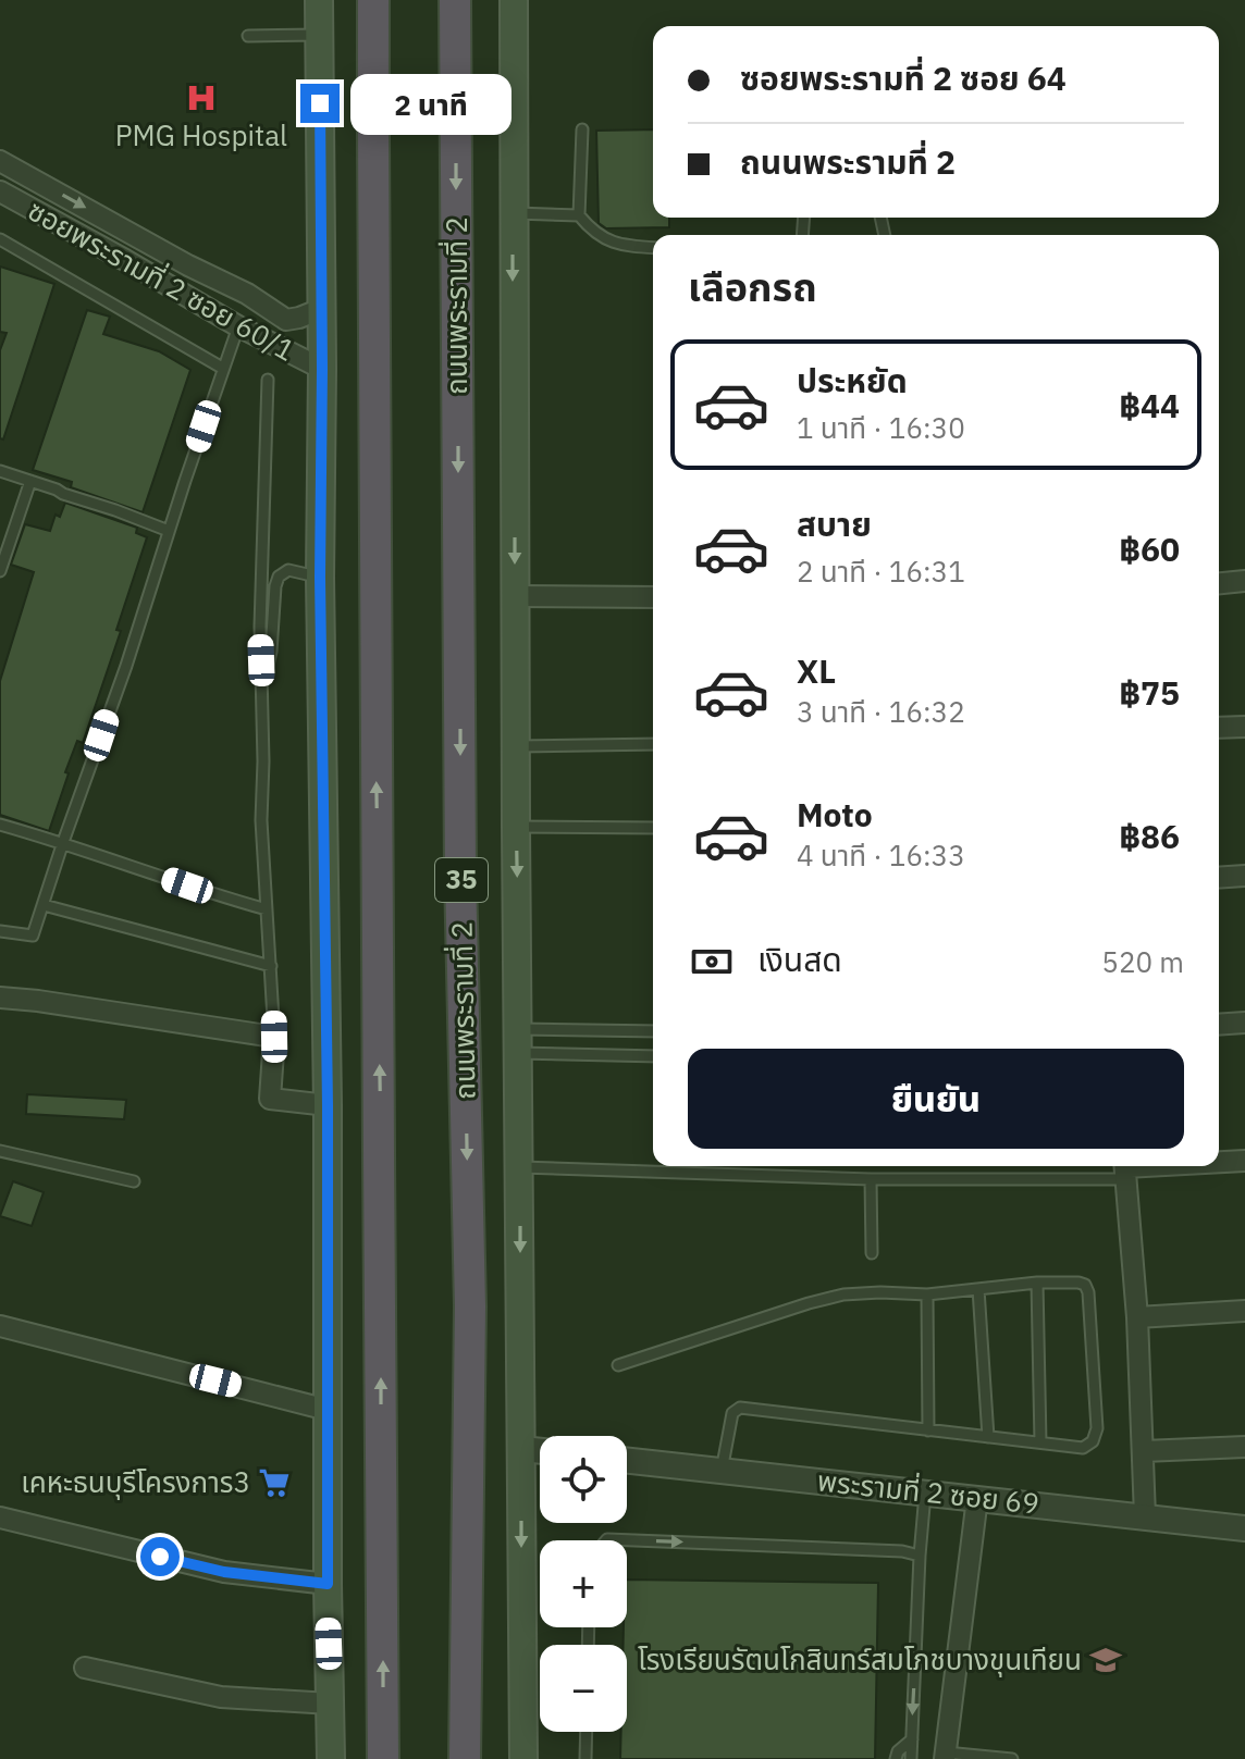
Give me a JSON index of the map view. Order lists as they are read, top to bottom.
{
  "streets": {
    "highway": ["ถนนพระรามที่ 2", "35"],
    "street": ["ซอยพระรามที่ 2 ซอย 60/1", "พระรามที่ 2 ซอย 69"]
  },
  "places": {
    "hospital": ["PMG Hospital"],
    "supermarket": ["เคหะธนบุรีโครงการ3"],
    "school or university": ["โรงเรียนรัตนโกสินทร์สมโภชบางขุนเทียน"]
  },
  "page": {
    "banner": ["ซอยพระรามที่ 2 ซอย 64", "ถนนพระรามที่ 2"],
    "bubble": "2 นาที",
    "heading": "เลือกรถ",
    "list": [
      {
        "name": "ประหยัด",
        "note": "1 นาที · 16:30",
        "value": "฿44"
      },
      {
        "name": "สบาย",
        "note": "2 นาที · 16:31",
        "value": "฿60"
      },
      {
        "name": "XL",
        "note": "3 นาที · 16:32",
        "value": "฿75"
      },
      {
        "name": "Moto",
        "note": "4 นาที · 16:33",
        "value": "฿86"
      }
    ],
    "pay": ["เงินสด", "520 m"],
    "buttons": "ยืนยัน",
    "map_buttons": ["+", "−"]
  }
}
